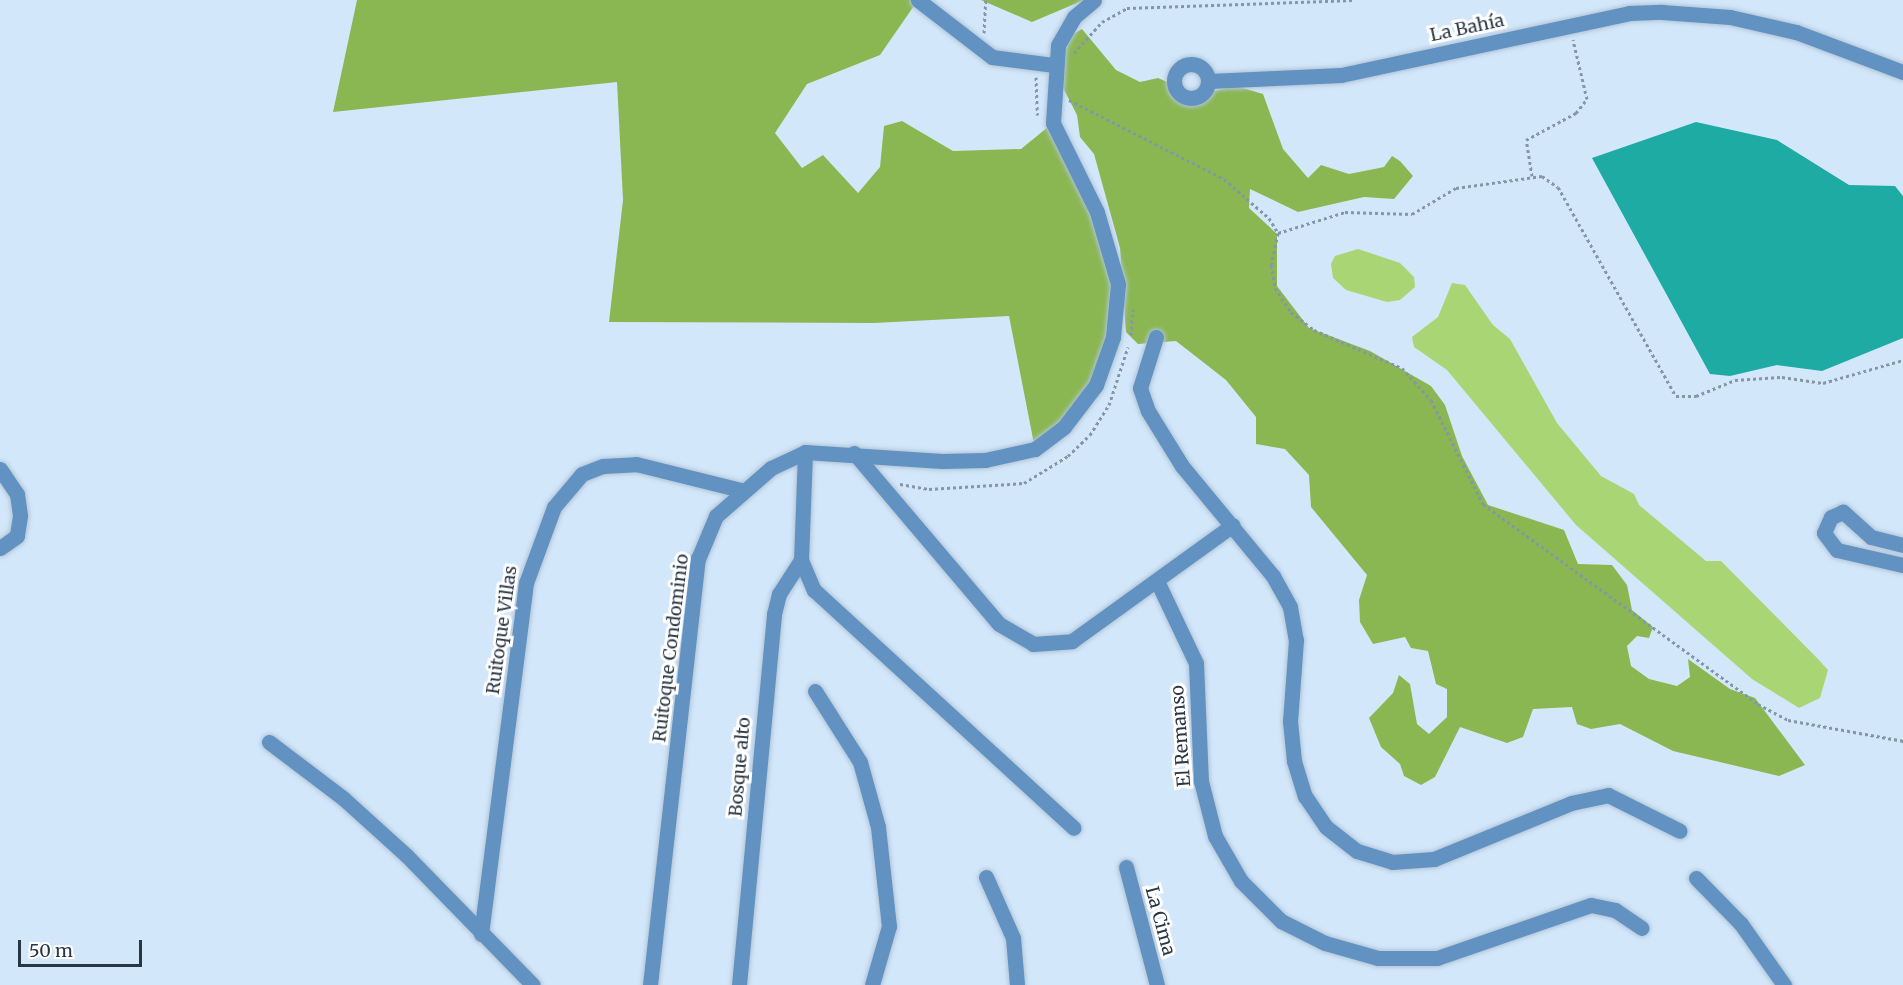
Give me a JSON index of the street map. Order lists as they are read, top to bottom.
{
  "streets": {
    "street": [
      "La Bahía",
      "Ruitoque Villas",
      "Ruitoque Condominio",
      "El Remanso",
      "Bosque alto",
      "La Cima"
    ]
  },
  "crossings": [
    ["Ruitoque Villas", "Ruitoque Condominio"]
  ],
  "scale_bar": "50 m"
}
